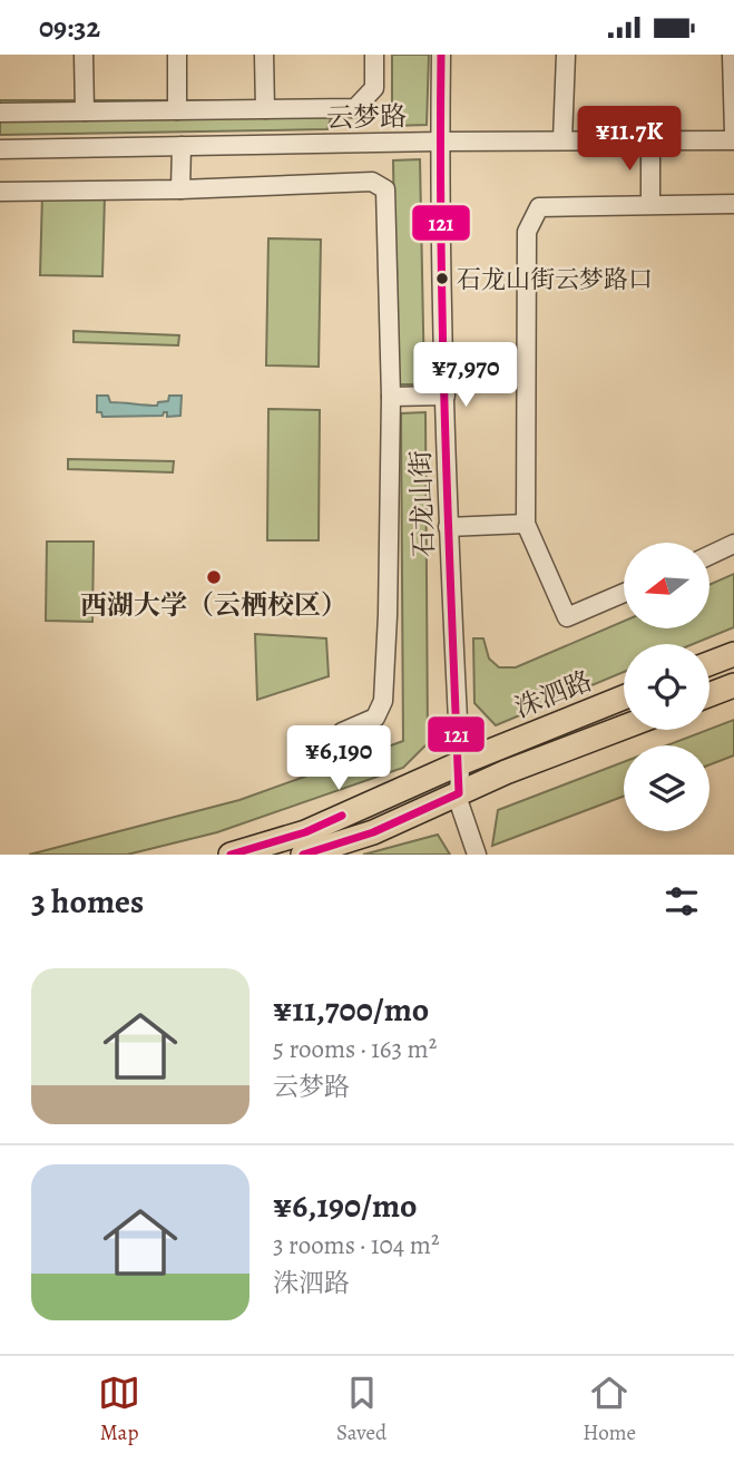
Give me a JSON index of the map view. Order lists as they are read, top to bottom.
{
  "streets": {
    "main road": ["洙泗路"],
    "street": ["云梦路", "石龙山街"]
  },
  "crossings": [
    ["云梦路", "石龙山街"],
    ["石龙山街", "洙泗路"]
  ],
  "places": ["石龙山街云梦路口", "西湖大学（云栖校区）"],
  "lines": ["transit line 121"],
  "north": "left",
  "page": {
    "status": "09:32",
    "price": ["¥11.7K", "¥7,970", "¥6,190"],
    "heading": "3 homes",
    "list": [
      {
        "name": "¥11,700/mo",
        "note": "5 rooms · 163 m² · 云梦路"
      },
      {
        "name": "¥6,190/mo",
        "note": "3 rooms · 104 m² · 洙泗路"
      }
    ],
    "tabs": ["Map", "Saved", "Home"]
  }
}
